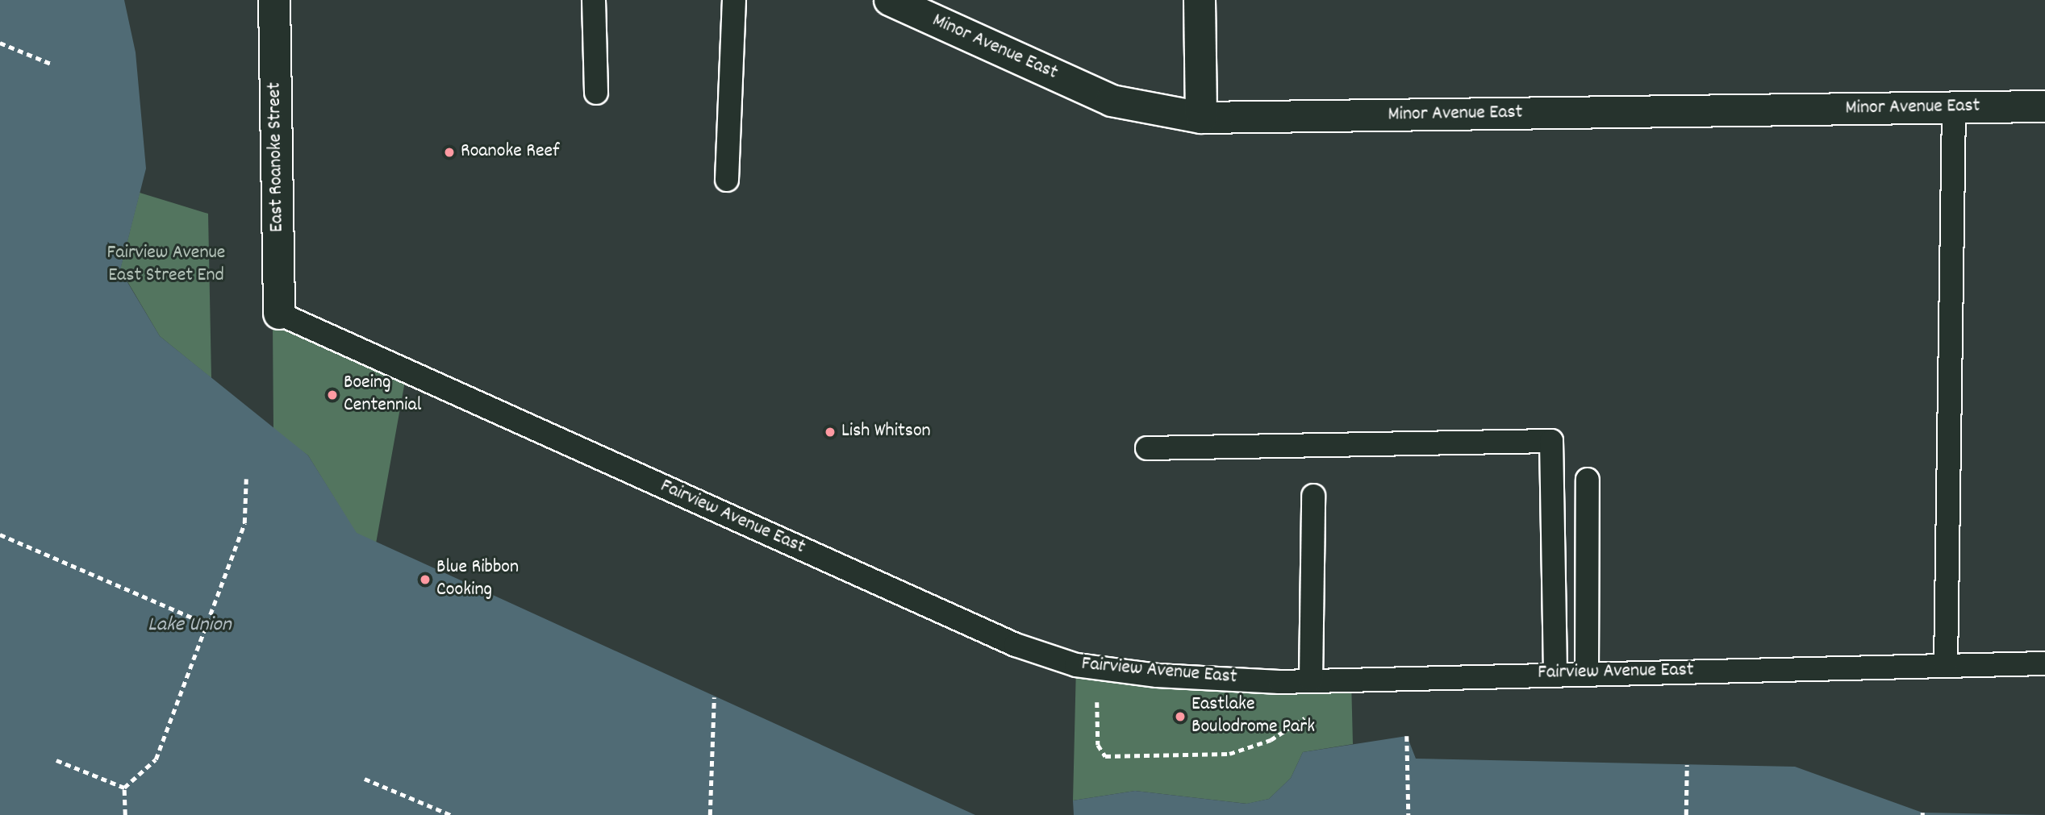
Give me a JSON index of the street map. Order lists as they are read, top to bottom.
{
  "streets": {
    "street": ["Minor Avenue East", "East Roanoke Street"],
    "lane": ["Fairview Avenue East"]
  },
  "crossings": [
    ["East Roanoke Street", "Fairview Avenue East"]
  ],
  "water": ["Lake Union"],
  "parks": ["Fairview Avenue East Street End"],
  "places": [
    "Roanoke Reef",
    "Boeing Centennial",
    "Lish Whitson",
    "Blue Ribbon Cooking",
    "Eastlake Boulodrome Park"
  ]
}
